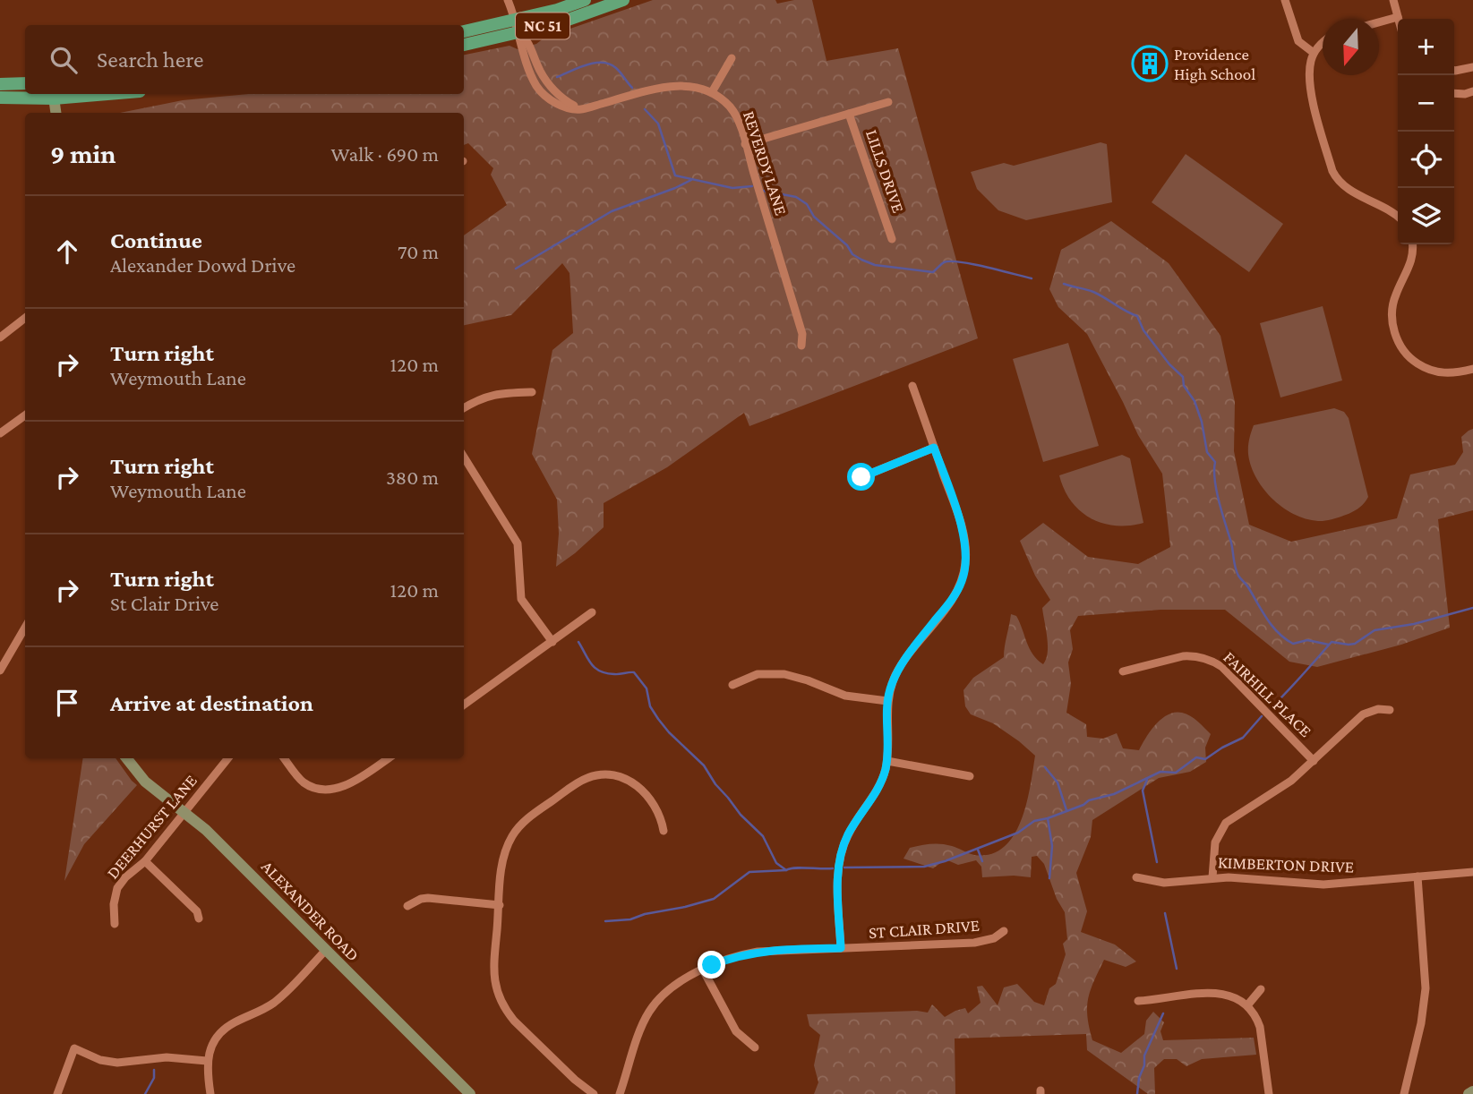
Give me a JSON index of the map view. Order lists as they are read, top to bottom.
{
  "streets": {
    "main road": ["NC 51"],
    "street": [
      "REVERDY LANE",
      "LILLS DRIVE",
      "FAIRHILL PLACE",
      "DEERHURST LANE",
      "KIMBERTON DRIVE",
      "ALEXANDER ROAD",
      "ST CLAIR DRIVE"
    ]
  },
  "crossings": [
    ["DEERHURST LANE", "ALEXANDER ROAD"]
  ],
  "places": {
    "building": ["Providence High School"]
  },
  "north": "bottom",
  "page": {
    "map_buttons": ["+", "−"],
    "search": "Search here",
    "heading": ["9 min", "Walk · 690 m"],
    "list": [
      ["Continue", "Alexander Dowd Drive", "70 m"],
      ["Turn right", "Weymouth Lane", "120 m"],
      ["Turn right", "Weymouth Lane", "380 m"],
      ["Turn right", "St Clair Drive", "120 m"],
      "Arrive at destination"
    ]
  }
}
